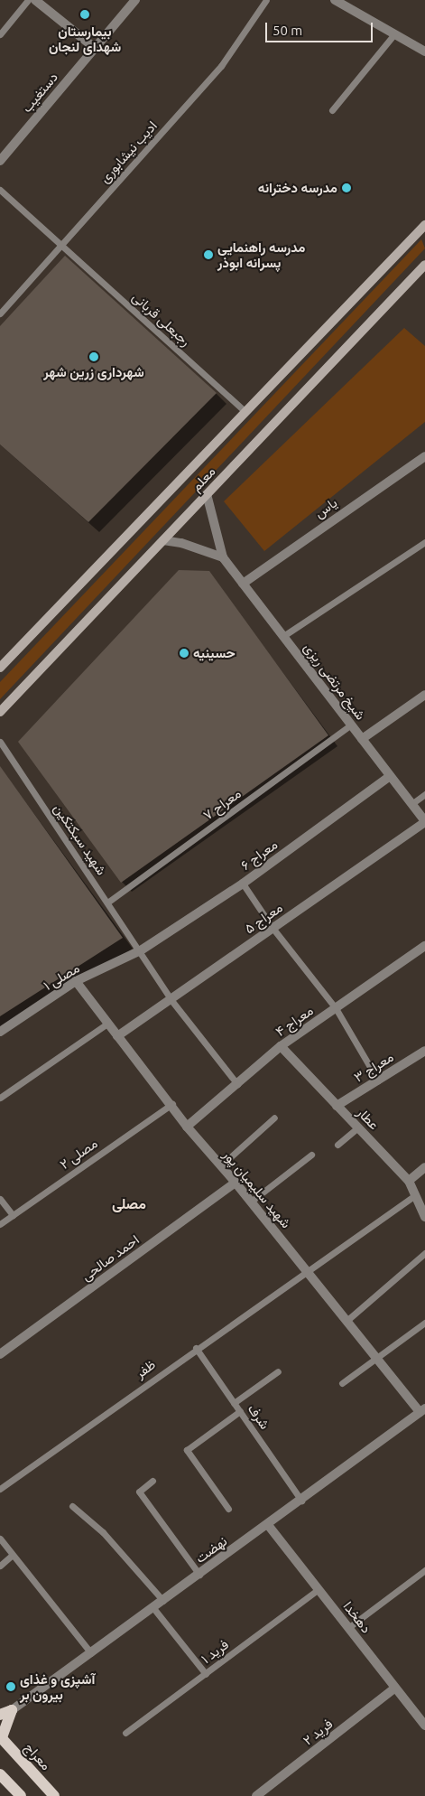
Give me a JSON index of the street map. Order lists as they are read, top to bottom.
{
  "streets": {
    "main road": ["معلم", "معراج"],
    "street": [
      "دستغیب",
      "یاس",
      "شیخ مرتضی ریزی",
      "معراج ۶",
      "معراج ۵",
      "مصلی ۱",
      "معراج ۴",
      "معراج ۳",
      "عطار",
      "شهید سلیمیان پور",
      "احمد صالحی",
      "نهضت",
      "دهخدا",
      "فرید ۲"
    ],
    "lane": [
      "ادیب نیشابوری",
      "رجبعلی قربانی",
      "معراح ۷",
      "شهید سبکتکین",
      "مصلی ۲",
      "ظفر",
      "شرف",
      "فرید ۱"
    ]
  },
  "crossings": [
    ["ادیب نیشابوری", "رجبعلی قربانی"],
    ["رجبعلی قربانی", "معلم"],
    ["معلم", "شیخ مرتضی ریزی"],
    ["یاس", "شیخ مرتضی ریزی"],
    ["شیخ مرتضی ریزی", "معراح ۷"],
    ["شیخ مرتضی ریزی", "معراج ۶"],
    ["شیخ مرتضی ریزی", "معراج ۵"],
    ["معراح ۷", "شهید سبکتکین"],
    ["شهید سبکتکین", "معراج ۶"],
    ["شهید سبکتکین", "معراج ۵"],
    ["شهید سبکتکین", "مصلی ۱"],
    ["شهید سبکتکین", "معراج ۴"],
    ["معراج ۶", "مصلی ۱"],
    ["معراج ۵", "شهید سلیمیان پور"],
    ["مصلی ۱", "شهید سلیمیان پور"],
    ["معراج ۴", "عطار"],
    ["معراج ۴", "شهید سلیمیان پور"],
    ["معراج ۳", "عطار"],
    ["عطار", "ظفر"],
    ["مصلی ۲", "شهید سلیمیان پور"],
    ["شهید سلیمیان پور", "احمد صالحی"],
    ["شهید سلیمیان پور", "ظفر"],
    ["شهید سلیمیان پور", "نهضت"],
    ["ظفر", "شرف"],
    ["شرف", "نهضت"],
    ["نهضت", "دهخدا"],
    ["دهخدا", "فرید ۱"],
    ["دهخدا", "فرید ۲"]
  ],
  "districts": ["مصلی"],
  "places": [
    "بیمارستان شهدای لنجان",
    "مدرسه دخترانه",
    "مدرسه راهنمایی پسرانه ابوذر",
    "شهرداری زرین شهر",
    "حسینیه",
    "آشپزی و غذای بیرون بر"
  ],
  "scale_bar": "50 m"
}
